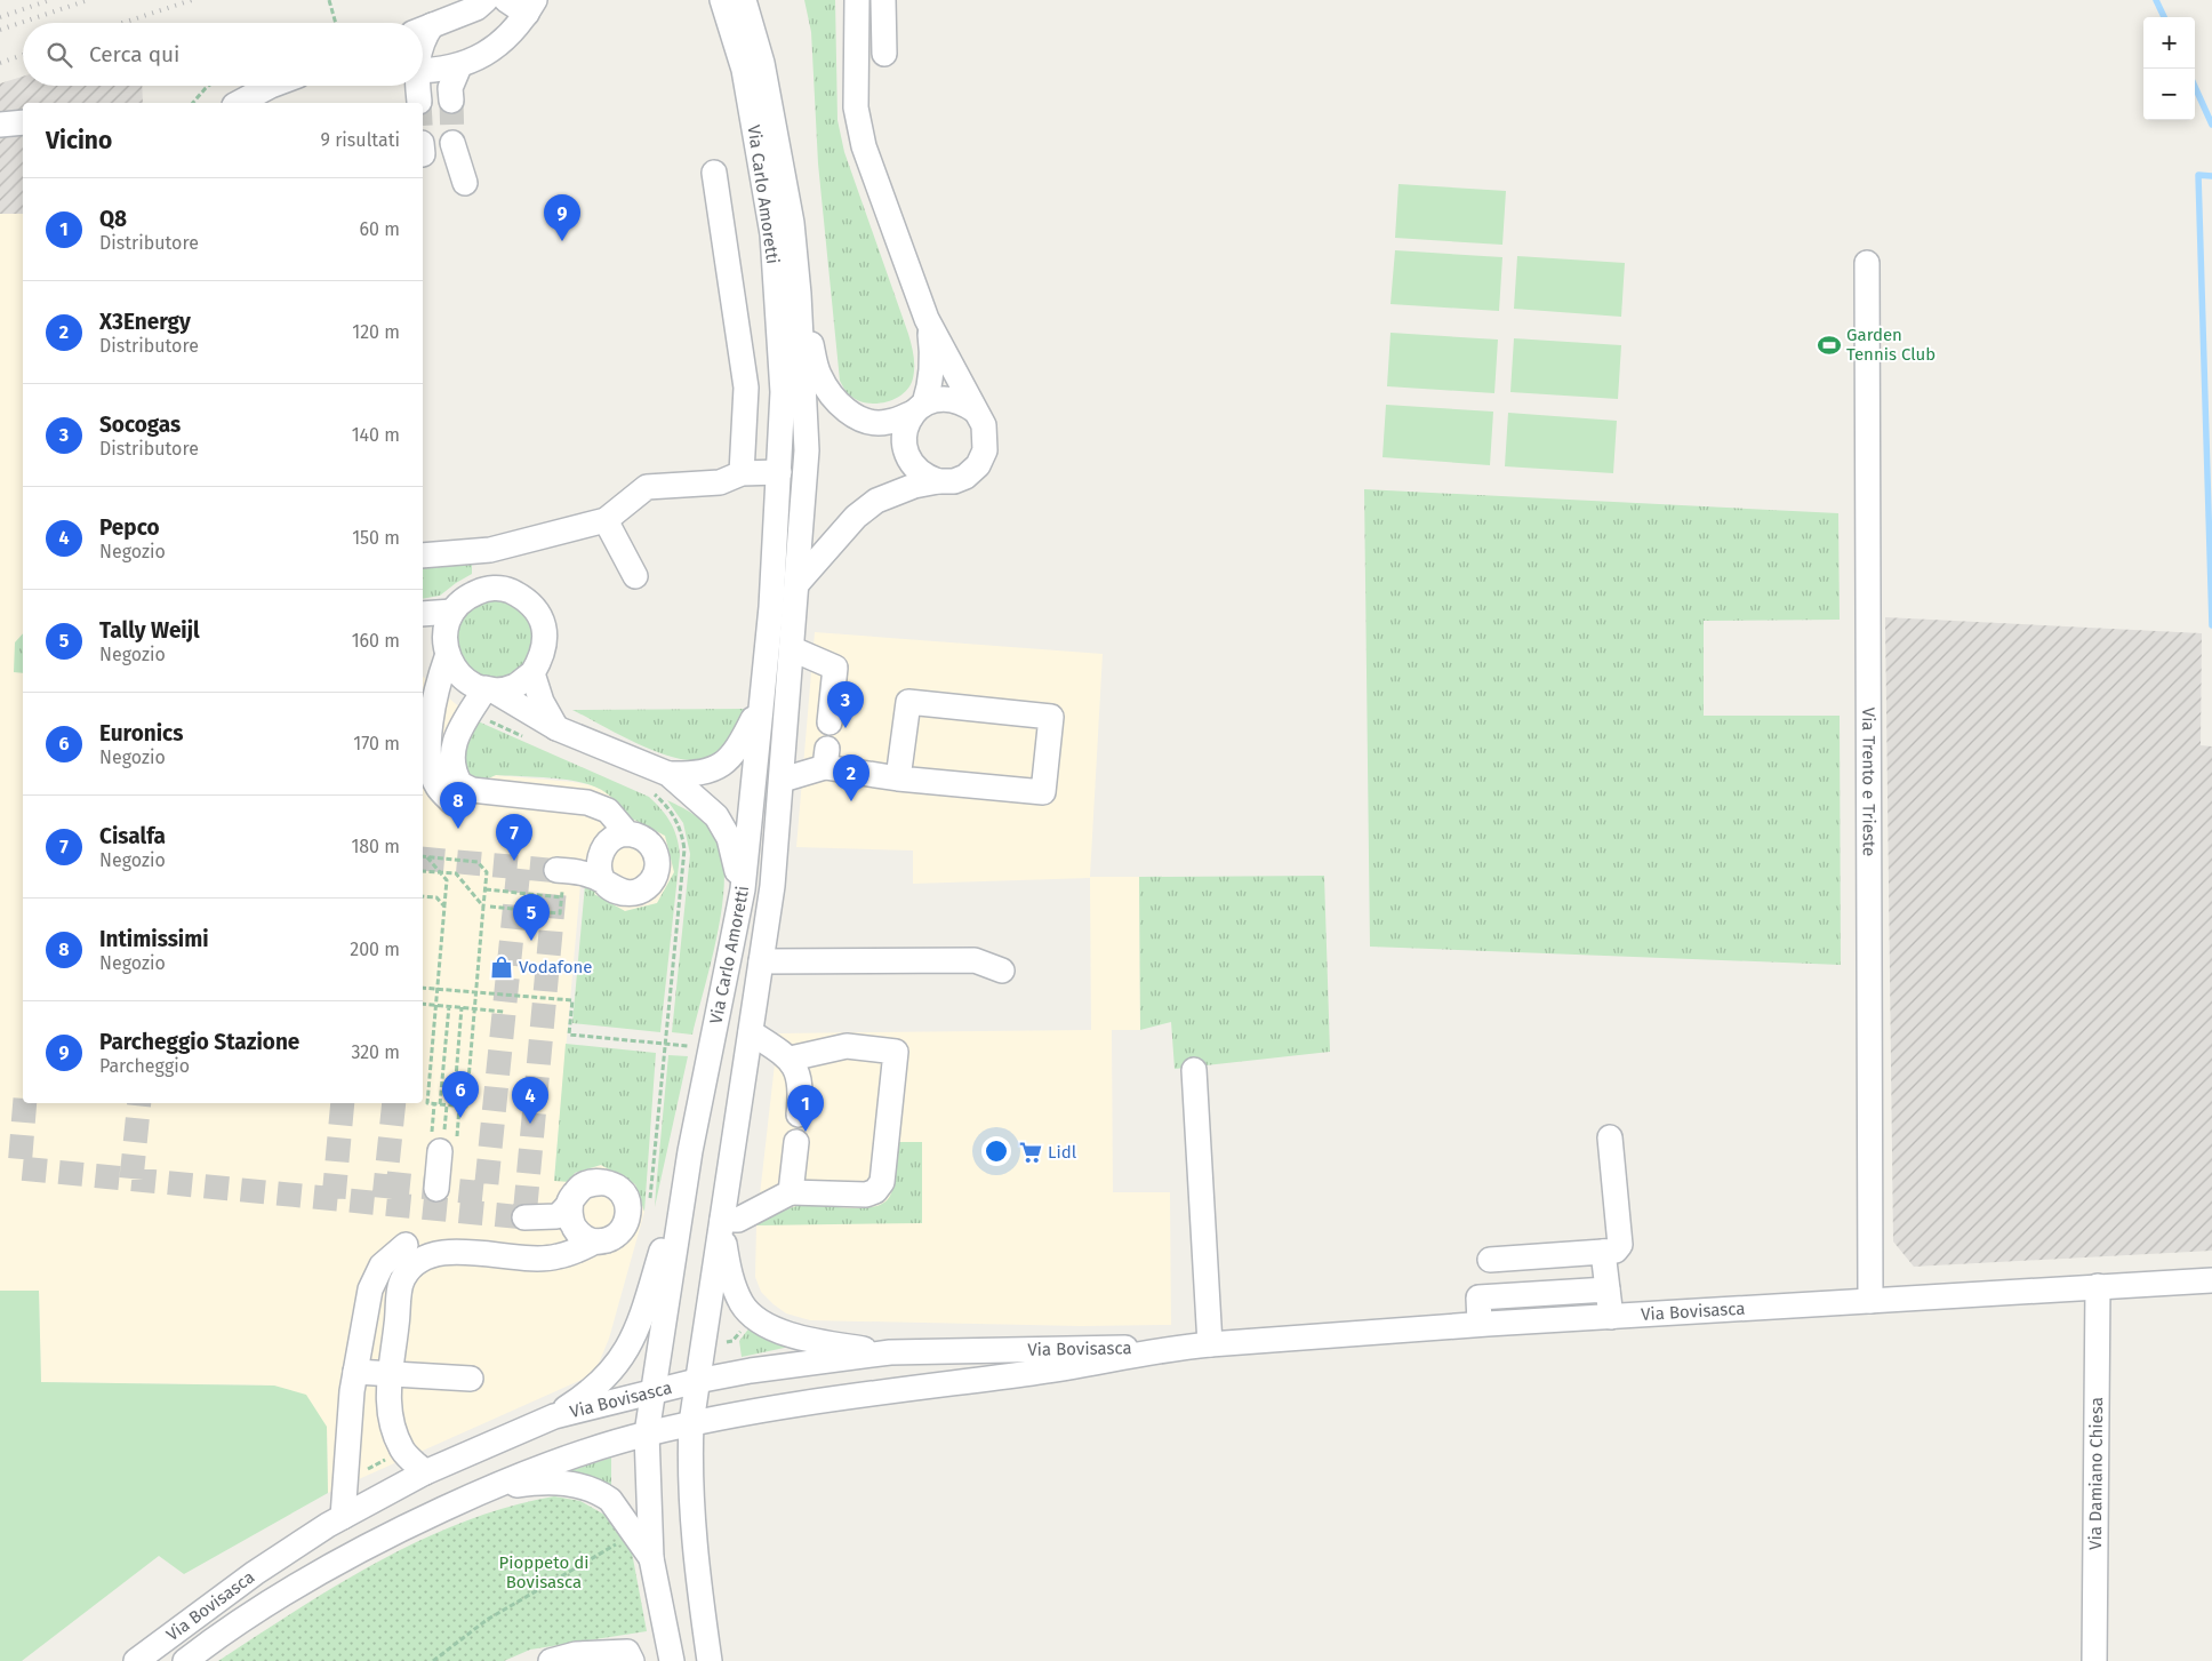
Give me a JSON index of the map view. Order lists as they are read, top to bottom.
{
  "streets": {
    "street": [
      "Via Carlo Amoretti",
      "Via Trento e Trieste",
      "Via Bovisasca",
      "Via Damiano Chiesa"
    ]
  },
  "crossings": [
    ["Via Carlo Amoretti", "Via Bovisasca"],
    ["Via Trento e Trieste", "Via Bovisasca"],
    ["Via Bovisasca", "Via Damiano Chiesa"]
  ],
  "parks": ["Pioppeto di Bovisasca"],
  "places": {
    "sports": ["Garden Tennis Club"],
    "shop": ["Vodafone"],
    "supermarket": ["Lidl"]
  },
  "page": {
    "map_buttons": ["+", "−"],
    "search": "Cerca qui",
    "heading": ["Vicino", "9 risultati"],
    "list": [
      {
        "mark": "1",
        "name": "Q8",
        "note": "Distributore",
        "value": "60 m"
      },
      {
        "mark": "2",
        "name": "X3Energy",
        "note": "Distributore",
        "value": "120 m"
      },
      {
        "mark": "3",
        "name": "Socogas",
        "note": "Distributore",
        "value": "140 m"
      },
      {
        "mark": "4",
        "name": "Pepco",
        "note": "Negozio",
        "value": "150 m"
      },
      {
        "mark": "5",
        "name": "Tally Weijl",
        "note": "Negozio",
        "value": "160 m"
      },
      {
        "mark": "6",
        "name": "Euronics",
        "note": "Negozio",
        "value": "170 m"
      },
      {
        "mark": "7",
        "name": "Cisalfa",
        "note": "Negozio",
        "value": "180 m"
      },
      {
        "mark": "8",
        "name": "Intimissimi",
        "note": "Negozio",
        "value": "200 m"
      },
      {
        "mark": "9",
        "name": "Parcheggio Stazione",
        "note": "Parcheggio",
        "value": "320 m"
      }
    ],
    "pins": [
      "9",
      "3",
      "2",
      "8",
      "7",
      "5",
      "6",
      "4",
      "1"
    ]
  }
}
